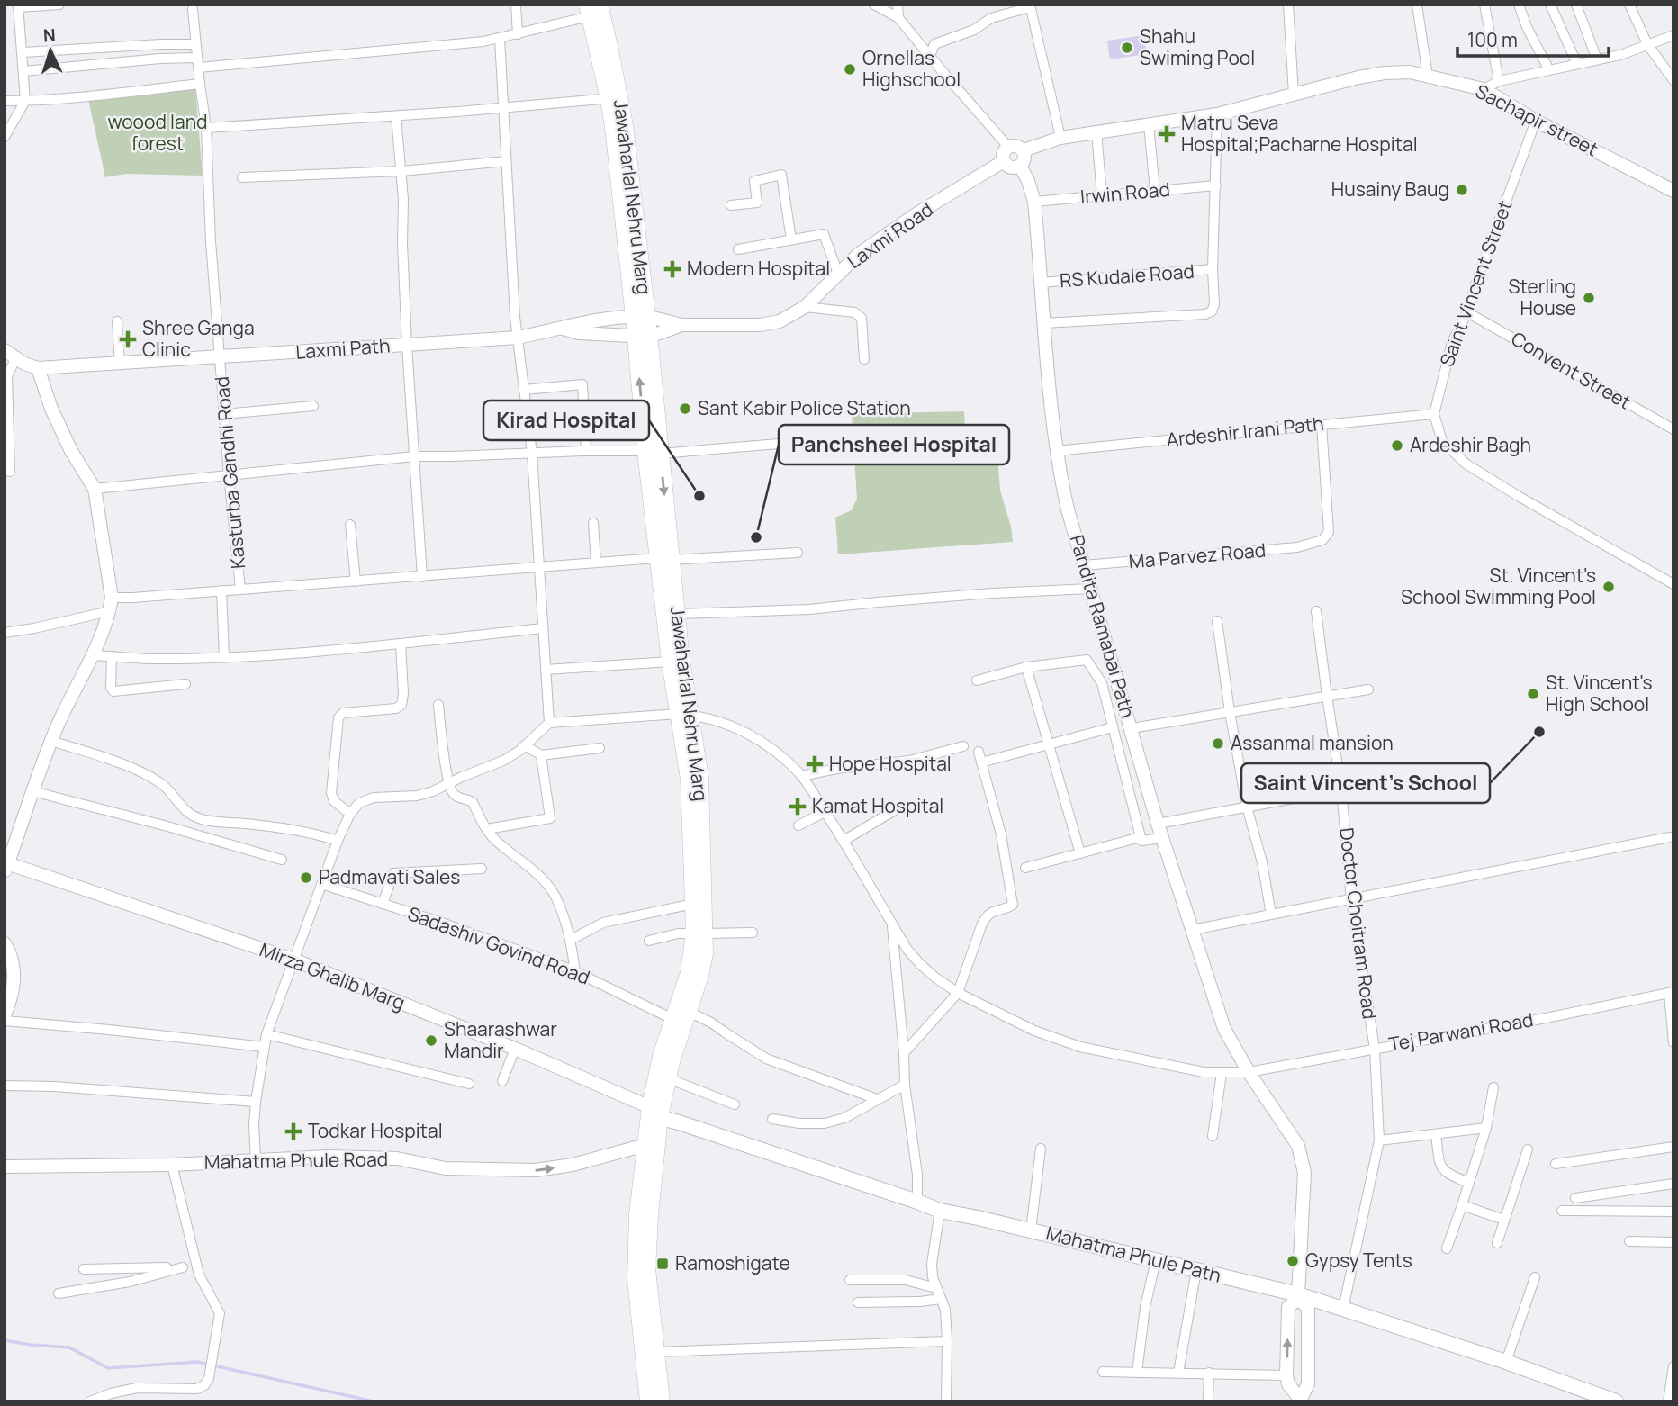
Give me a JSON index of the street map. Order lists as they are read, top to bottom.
{
  "streets": {
    "main road": ["Jawaharlal Nehru Marg", "Mahatma Phule Path"],
    "street": [
      "Sachapir street",
      "Irwin Road",
      "Laxmi Road",
      "RS Kudale Road",
      "Saint Vincent Street",
      "Laxmi Path",
      "Convent Street",
      "Ardeshir Irani Path",
      "Kasturba Gandhi Road",
      "Ma Parvez Road",
      "Pandita Ramabai Path",
      "Doctor Choitram Road",
      "Sadashiv Govind Road",
      "Mirza Ghalib Marg",
      "Tej Parwani Road",
      "Mahatma Phule Road"
    ]
  },
  "crossings": [
    ["Sachapir street", "Laxmi Road"],
    ["Sachapir street", "Saint Vincent Street"],
    ["Sachapir street", "Pandita Ramabai Path"],
    ["Irwin Road", "Pandita Ramabai Path"],
    ["Jawaharlal Nehru Marg", "Laxmi Road"],
    ["Jawaharlal Nehru Marg", "Laxmi Path"],
    ["Jawaharlal Nehru Marg", "Sadashiv Govind Road"],
    ["Jawaharlal Nehru Marg", "Mirza Ghalib Marg"],
    ["Jawaharlal Nehru Marg", "Tej Parwani Road"],
    ["Jawaharlal Nehru Marg", "Mahatma Phule Road"],
    ["Jawaharlal Nehru Marg", "Mahatma Phule Path"],
    ["Laxmi Road", "Laxmi Path"],
    ["Laxmi Road", "Pandita Ramabai Path"],
    ["RS Kudale Road", "Pandita Ramabai Path"],
    ["Saint Vincent Street", "Convent Street"],
    ["Saint Vincent Street", "Ardeshir Irani Path"],
    ["Laxmi Path", "Kasturba Gandhi Road"],
    ["Ardeshir Irani Path", "Ma Parvez Road"],
    ["Ardeshir Irani Path", "Pandita Ramabai Path"],
    ["Ma Parvez Road", "Pandita Ramabai Path"],
    ["Pandita Ramabai Path", "Tej Parwani Road"],
    ["Pandita Ramabai Path", "Mahatma Phule Path"],
    ["Doctor Choitram Road", "Tej Parwani Road"],
    ["Doctor Choitram Road", "Mahatma Phule Path"],
    ["Mirza Ghalib Marg", "Mahatma Phule Path"]
  ],
  "parks": ["woood land forest"],
  "places": {
    "other": [
      "Shahu Swiming Pool",
      "Ornellas Highschool",
      "Husainy Baug",
      "Sterling House",
      "Sant Kabir Police Station",
      "Ardeshir Bagh",
      "Kirad Hospital",
      "Panchsheel Hospital",
      "St. Vincent's School Swimming Pool",
      "St. Vincent's High School",
      "Saint Vincent's School",
      "Assanmal mansion",
      "Padmavati Sales",
      "Shaarashwar Mandir",
      "Gypsy Tents"
    ],
    "health": [
      "Matru Seva Hospital;Pacharne Hospital",
      "Modern Hospital",
      "Shree Ganga Clinic",
      "Hope Hospital",
      "Kamat Hospital",
      "Todkar Hospital"
    ],
    "transit": ["Ramoshigate"]
  },
  "scale_bar": "100 m",
  "north": "top"
}
